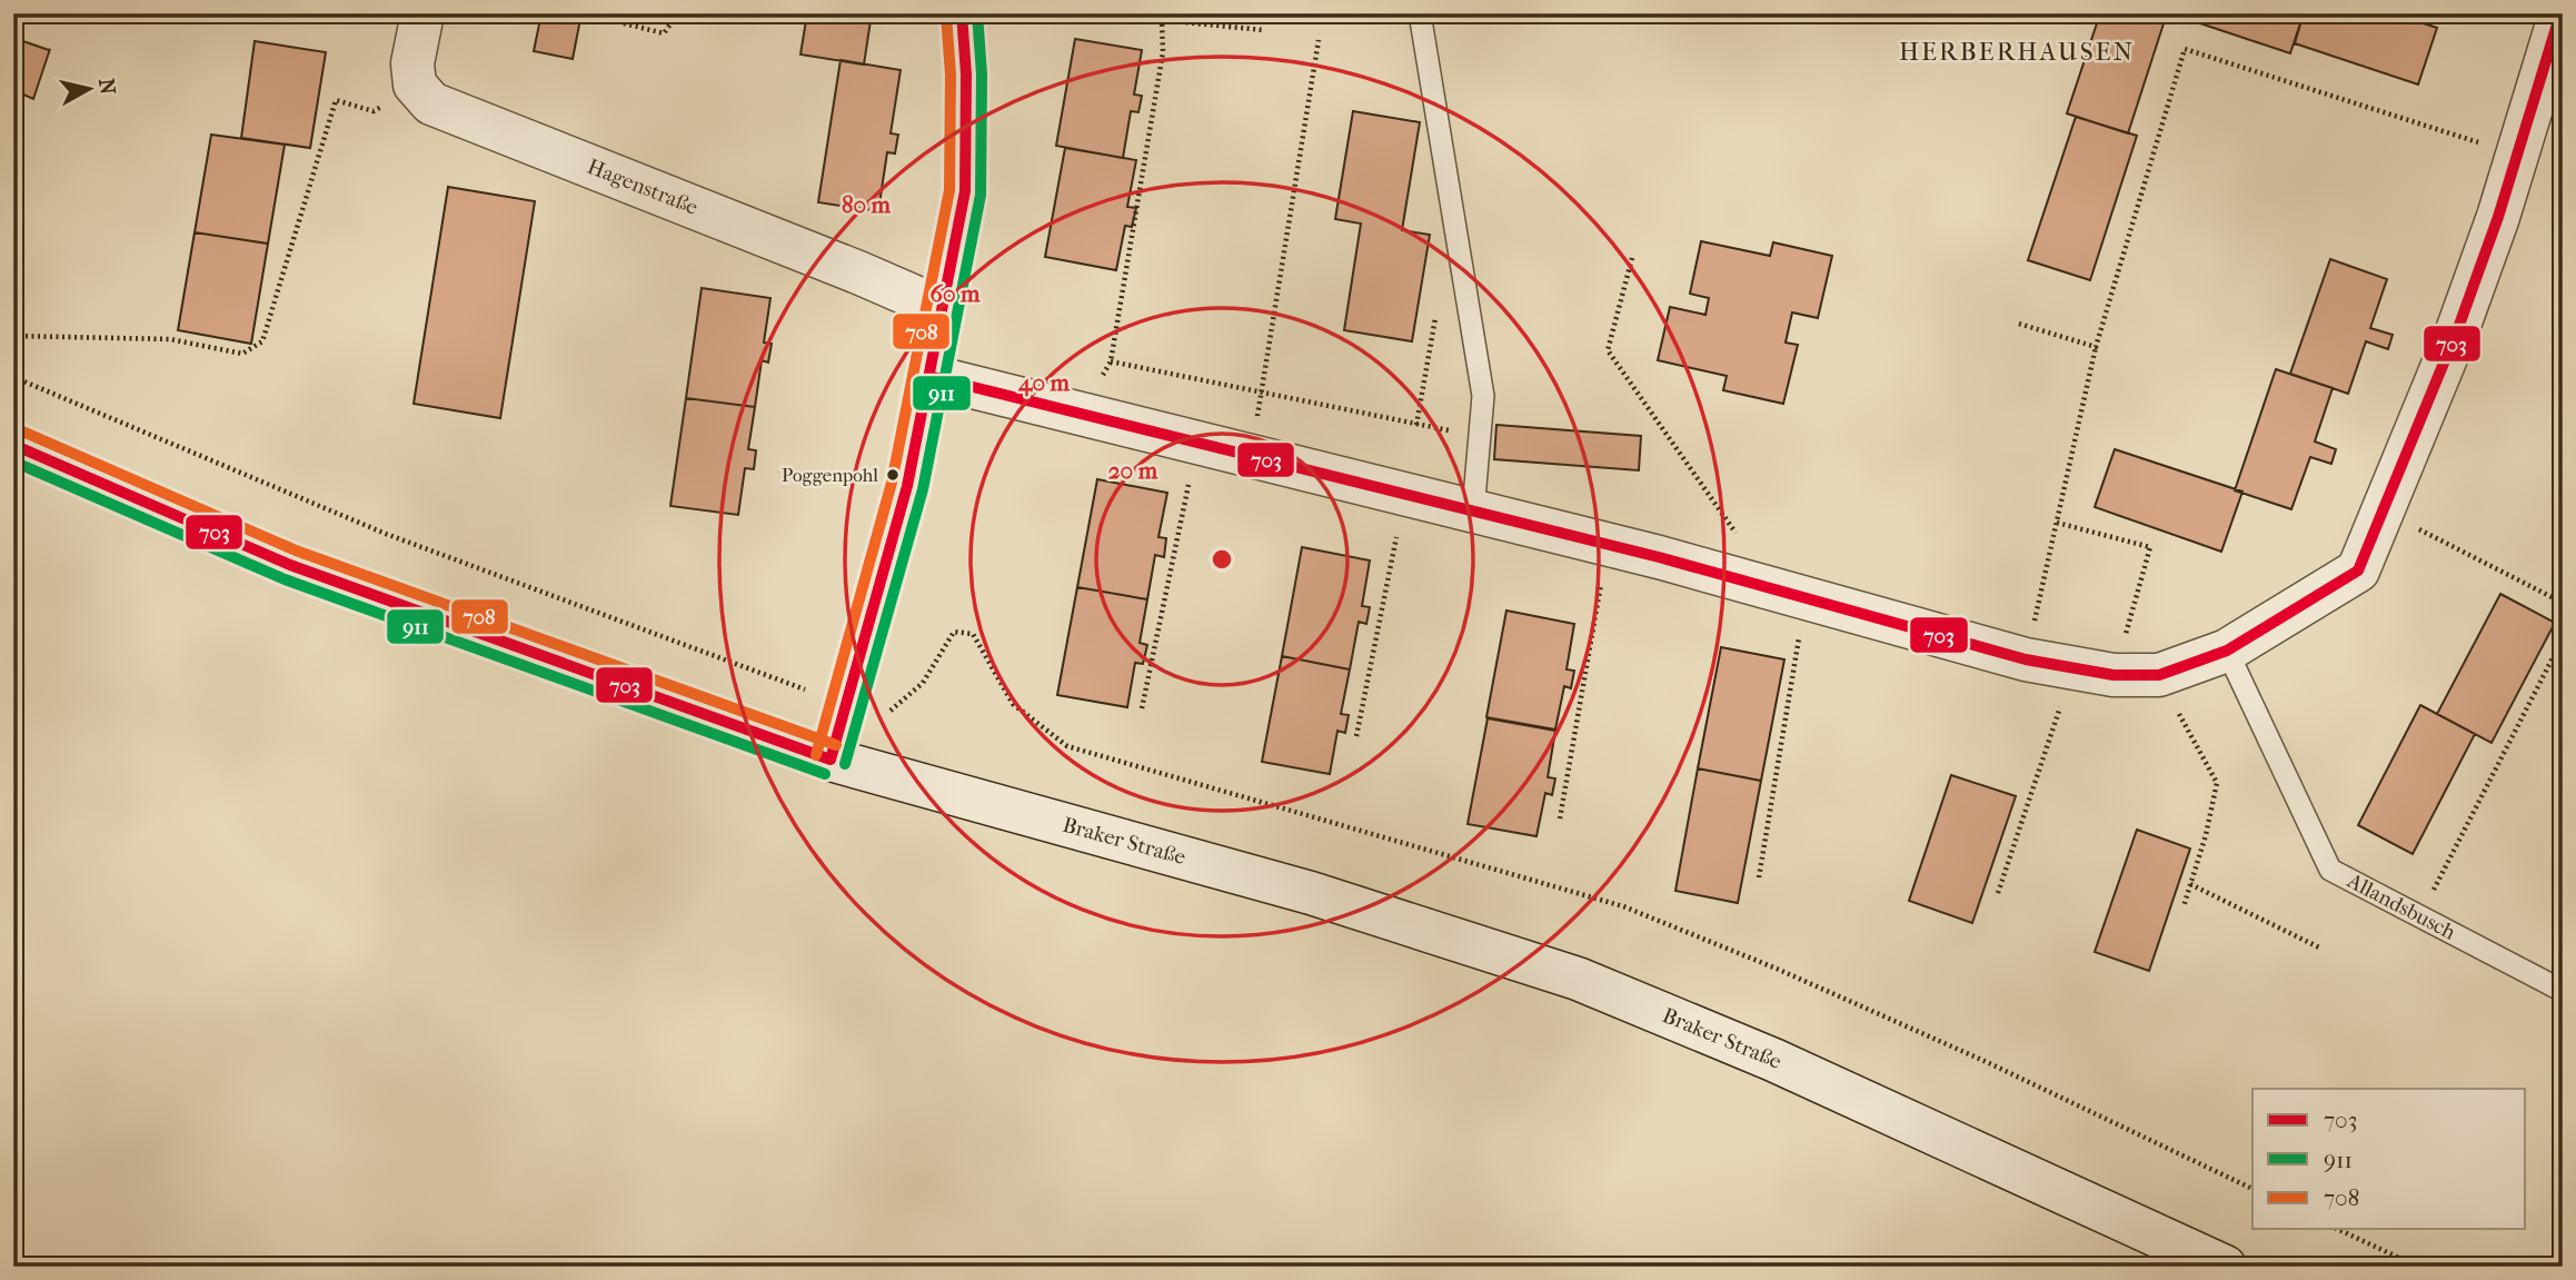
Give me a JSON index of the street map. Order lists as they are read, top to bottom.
{
  "streets": {
    "street": ["Hagenstraße", "Braker Straße"],
    "lane": ["Allandsbusch"]
  },
  "districts": ["HERBERHAUSEN"],
  "places": ["Poggenpohl"],
  "lines": ["transit line 703", "transit line 911", "transit line 708"],
  "legend": ["703", "911", "708"],
  "north": "right",
  "rings": [
    "80 m",
    "60 m",
    "40 m",
    "20 m"
  ]
}
